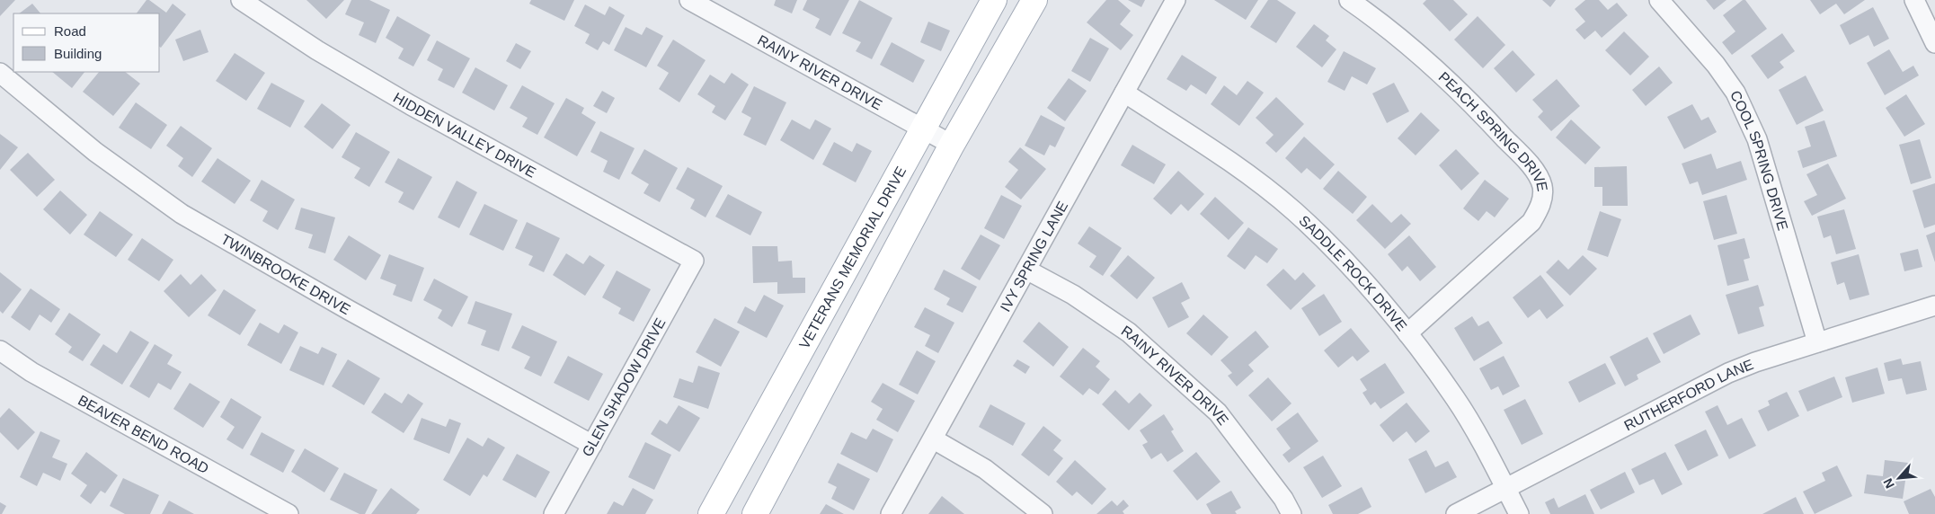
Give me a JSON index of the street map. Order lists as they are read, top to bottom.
{
  "streets": {
    "main road": ["VETERANS MEMORIAL DRIVE"],
    "street": [
      "RAINY RIVER DRIVE",
      "PEACH SPRING DRIVE",
      "HIDDEN VALLEY DRIVE",
      "COOL SPRING DRIVE",
      "IVY SPRING LANE",
      "TWINBROOKE DRIVE",
      "SADDLE ROCK DRIVE",
      "GLEN SHADOW DRIVE",
      "RUTHERFORD LANE",
      "BEAVER BEND ROAD"
    ]
  },
  "crossings": [
    ["RAINY RIVER DRIVE", "VETERANS MEMORIAL DRIVE"],
    ["RAINY RIVER DRIVE", "IVY SPRING LANE"],
    ["PEACH SPRING DRIVE", "SADDLE ROCK DRIVE"],
    ["HIDDEN VALLEY DRIVE", "GLEN SHADOW DRIVE"],
    ["COOL SPRING DRIVE", "RUTHERFORD LANE"],
    ["IVY SPRING LANE", "SADDLE ROCK DRIVE"],
    ["TWINBROOKE DRIVE", "GLEN SHADOW DRIVE"],
    ["SADDLE ROCK DRIVE", "RUTHERFORD LANE"]
  ],
  "legend": ["Road", "Building"],
  "north": "bottom left"
}
